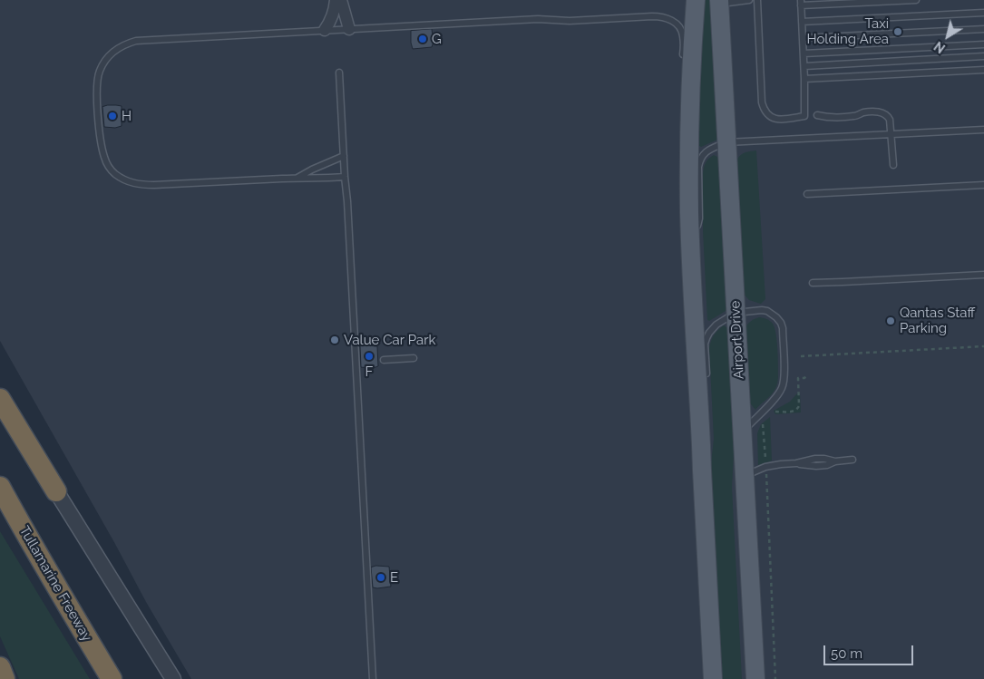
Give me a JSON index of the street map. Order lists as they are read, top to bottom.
{
  "streets": {
    "highway": ["Tullamarine Freeway"],
    "main road": ["Airport Drive"]
  },
  "places": [
    "Taxi Holding Area",
    "G",
    "H",
    "Qantas Staff Parking",
    "Value Car Park",
    "F",
    "E"
  ],
  "scale_bar": "50 m",
  "north": "bottom left"
}
